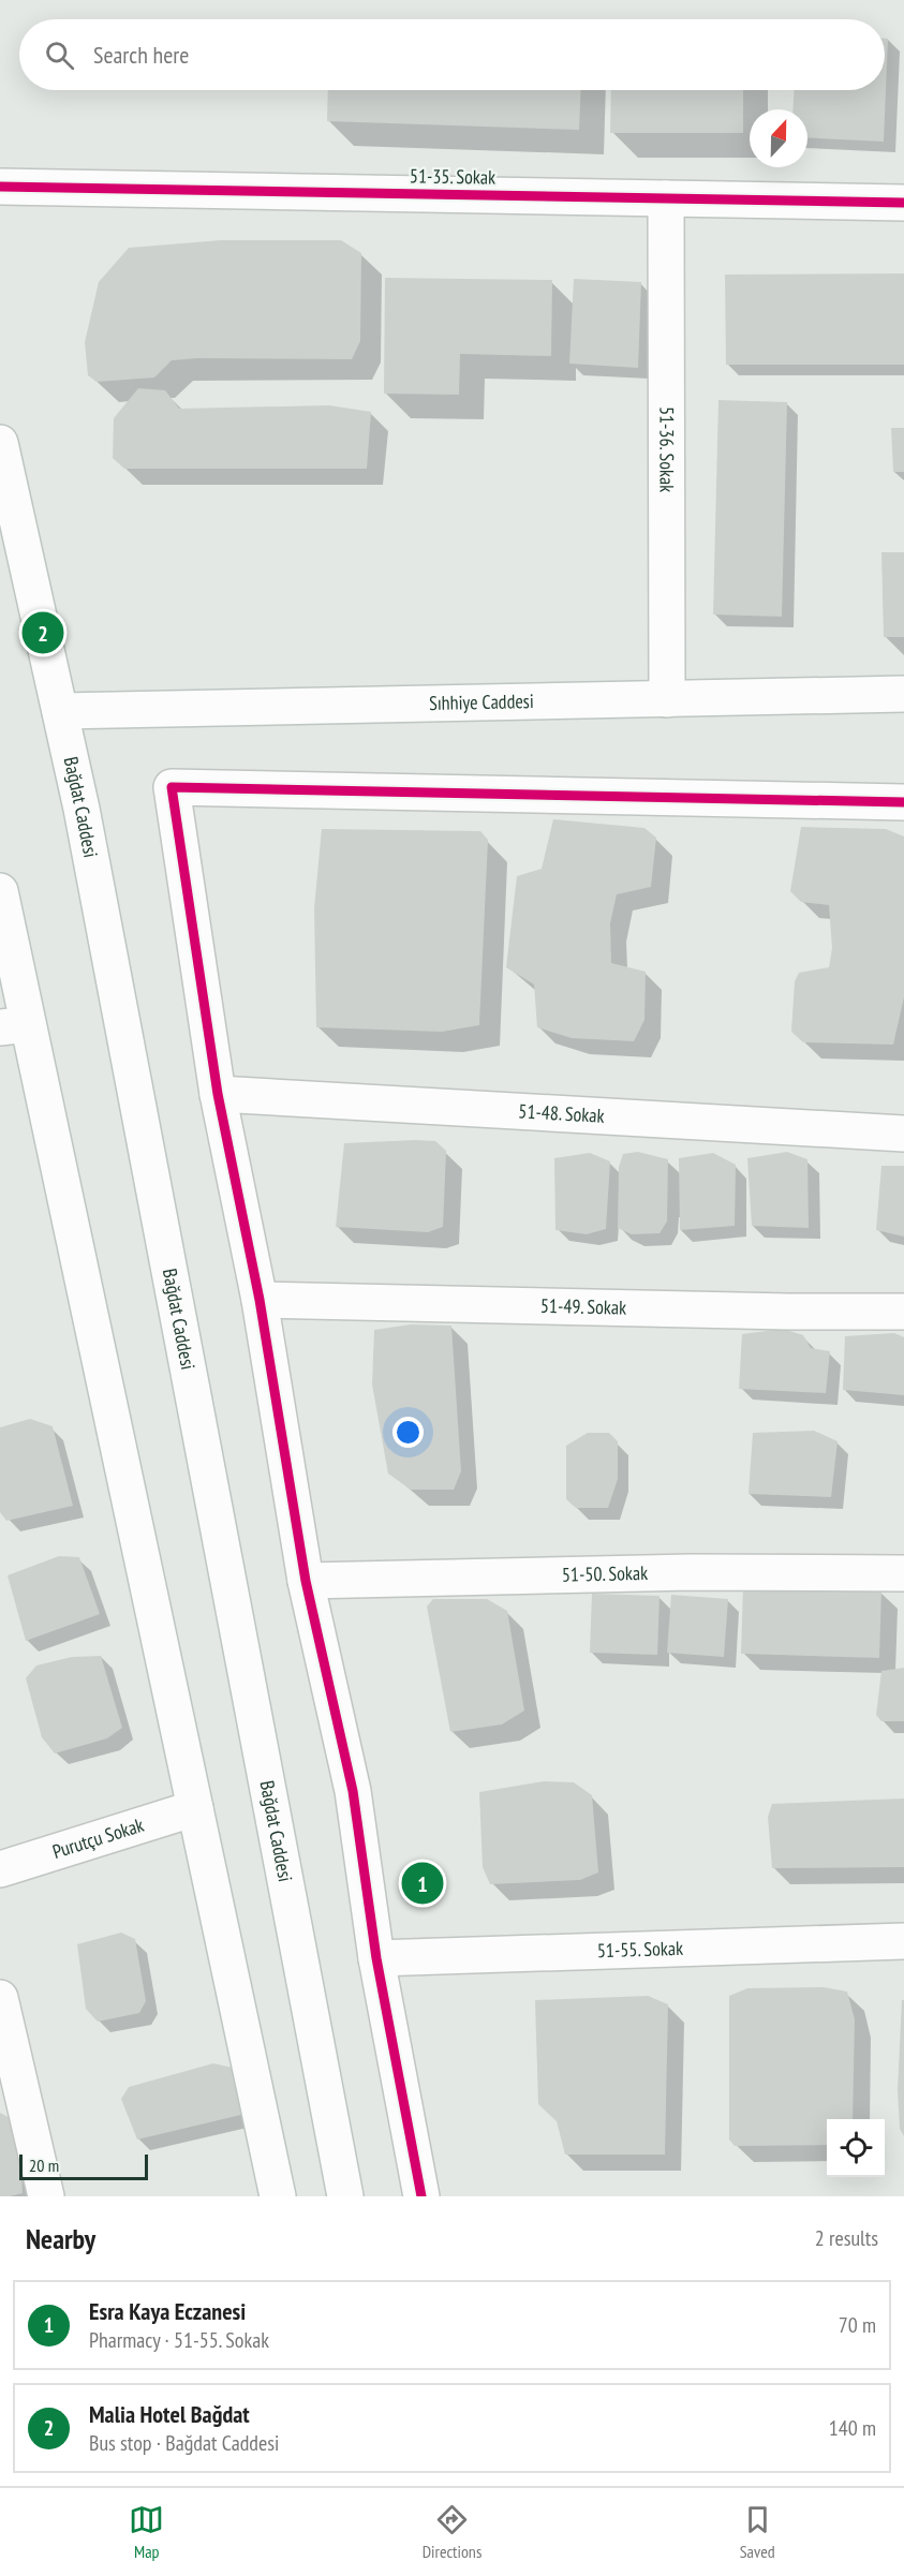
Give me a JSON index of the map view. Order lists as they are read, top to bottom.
{
  "streets": {
    "street": [
      "51-35. Sokak",
      "51-36. Sokak",
      "Sıhhiye Caddesi",
      "Bağdat Caddesi",
      "51-48. Sokak",
      "51-49. Sokak",
      "51-50. Sokak",
      "Purutçu Sokak",
      "51-55. Sokak"
    ]
  },
  "crossings": [
    ["51-35. Sokak", "51-36. Sokak"],
    ["51-36. Sokak", "Sıhhiye Caddesi"],
    ["Sıhhiye Caddesi", "Bağdat Caddesi"]
  ],
  "scale_bar": "20 m",
  "north": "top",
  "page": {
    "search": "Search here",
    "pins": ["2", "1"],
    "scale": "20 m",
    "heading": ["Nearby", "2 results"],
    "list": [
      {
        "mark": "1",
        "name": "Esra Kaya Eczanesi",
        "note": "Pharmacy · 51-55. Sokak",
        "value": "70 m"
      },
      {
        "mark": "2",
        "name": "Malia Hotel Bağdat",
        "note": "Bus stop · Bağdat Caddesi",
        "value": "140 m"
      }
    ],
    "nav": ["Map", "Directions", "Saved"]
  }
}
